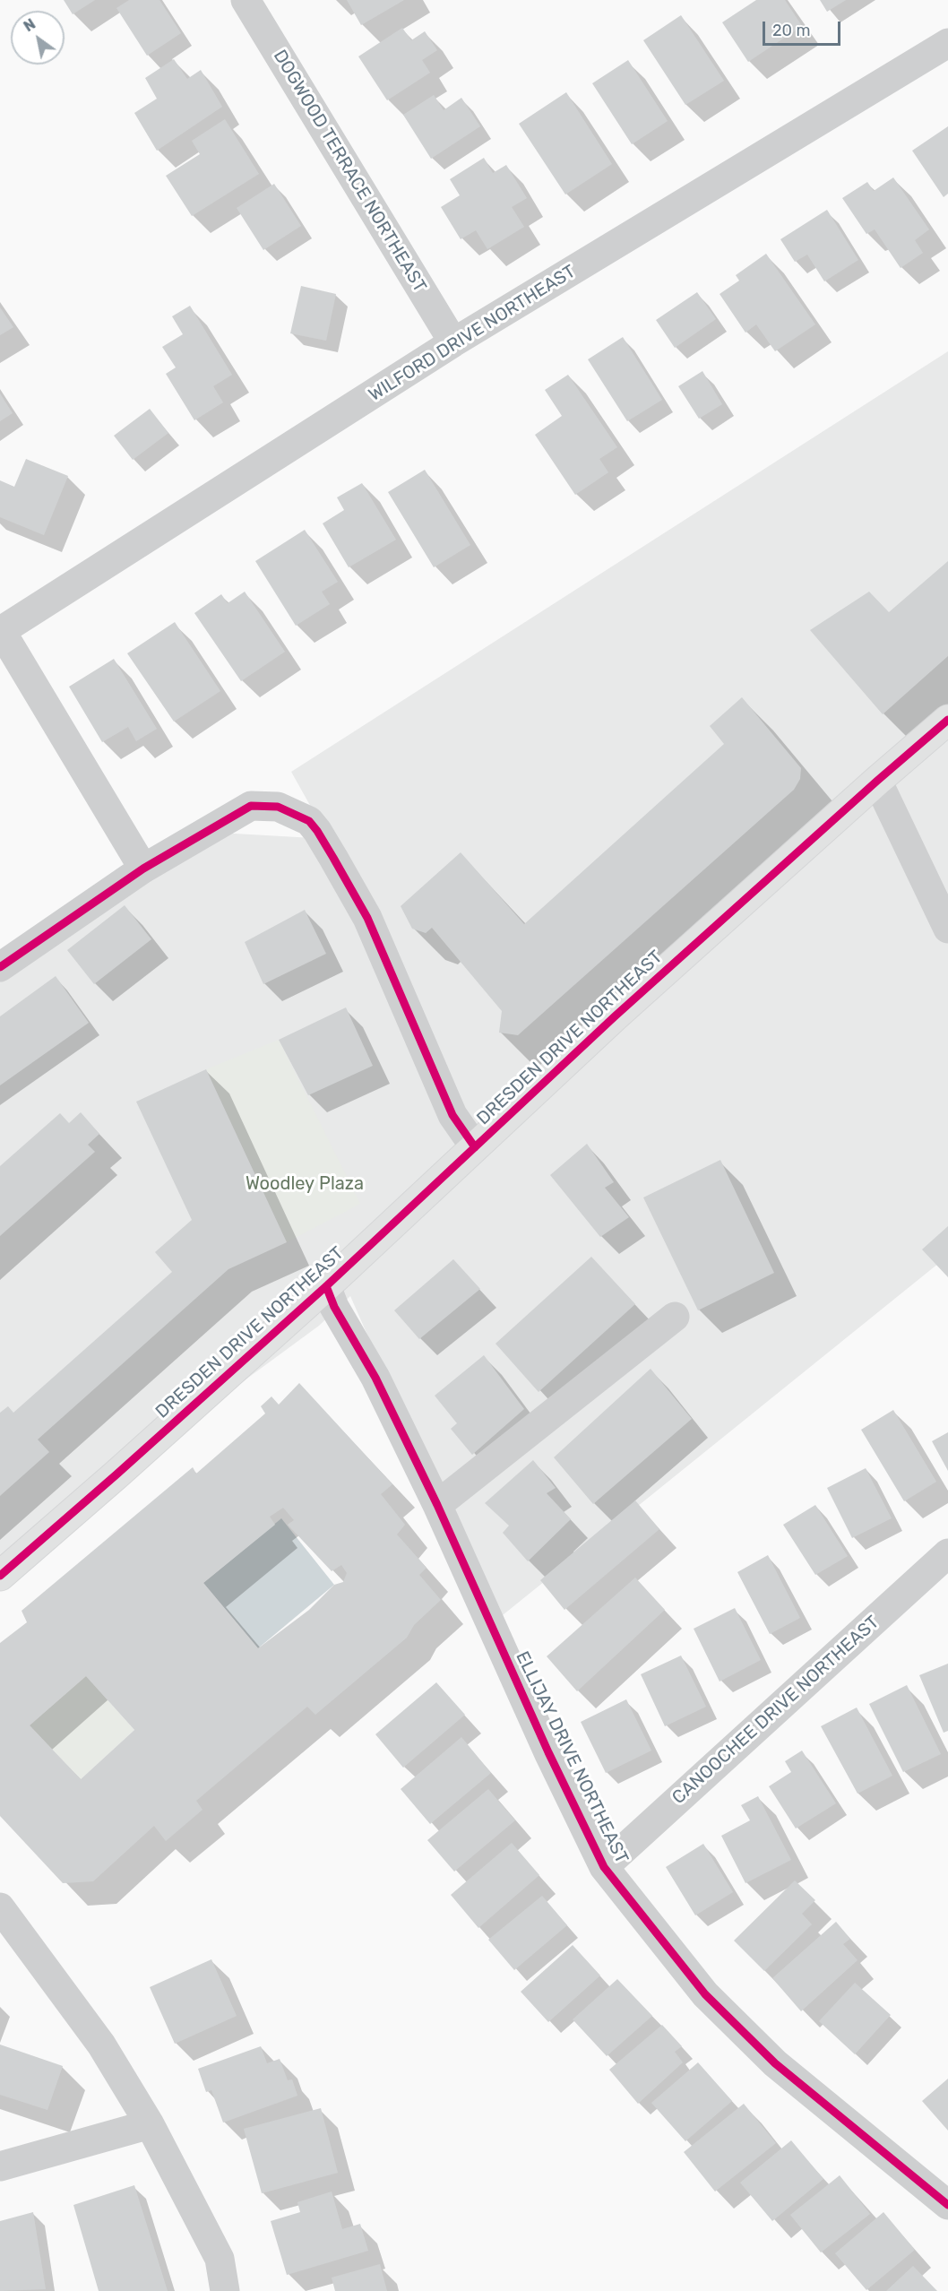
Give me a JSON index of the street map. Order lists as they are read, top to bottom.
{
  "streets": {
    "street": [
      "DOGWOOD TERRACE NORTHEAST",
      "WILFORD DRIVE NORTHEAST",
      "DRESDEN DRIVE NORTHEAST",
      "CANOOCHEE DRIVE NORTHEAST",
      "ELLIJAY DRIVE NORTHEAST"
    ]
  },
  "crossings": [
    ["DOGWOOD TERRACE NORTHEAST", "WILFORD DRIVE NORTHEAST"],
    ["DRESDEN DRIVE NORTHEAST", "ELLIJAY DRIVE NORTHEAST"],
    ["CANOOCHEE DRIVE NORTHEAST", "ELLIJAY DRIVE NORTHEAST"]
  ],
  "parks": ["Woodley Plaza"],
  "scale_bar": "20 m",
  "north": "top left"
}
